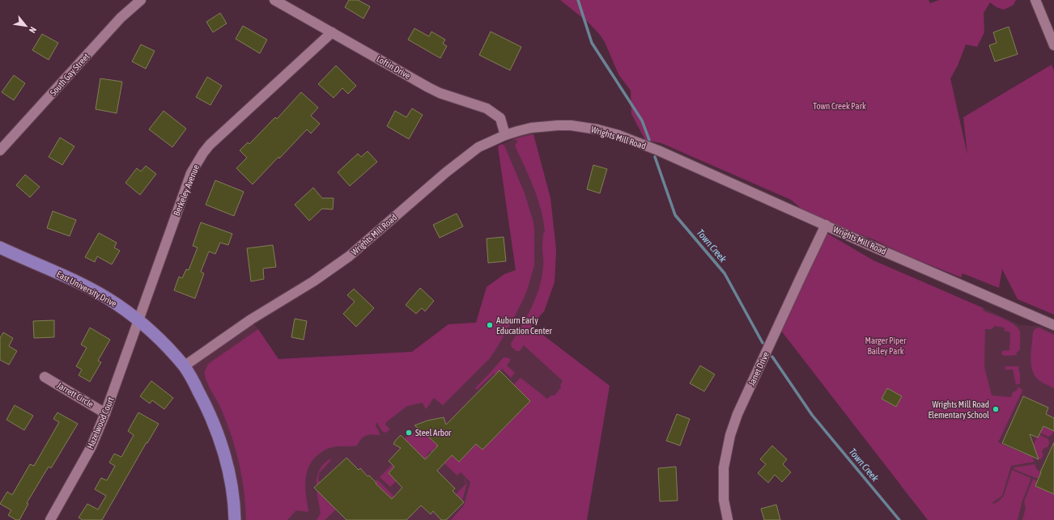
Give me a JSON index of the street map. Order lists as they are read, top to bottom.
{
  "streets": {
    "main road": ["East University Drive"],
    "street": [
      "Loftin Drive",
      "South Gay Street",
      "Wrights Mill Road",
      "Berkeley Avenue",
      "Janet Drive",
      "Jarrett Circle",
      "Hazelwood Court"
    ]
  },
  "crossings": [
    ["Loftin Drive", "Wrights Mill Road"],
    ["Loftin Drive", "Berkeley Avenue"],
    ["Wrights Mill Road", "East University Drive"],
    ["Wrights Mill Road", "Janet Drive"],
    ["Berkeley Avenue", "East University Drive"],
    ["Berkeley Avenue", "Hazelwood Court"],
    ["East University Drive", "Hazelwood Court"],
    ["Jarrett Circle", "Hazelwood Court"]
  ],
  "water": ["Town Creek"],
  "parks": ["Town Creek Park", "Marger Piper Bailey Park"],
  "places": ["Auburn Early Education Center", "Wrights Mill Road Elementary School", "Steel Arbor"],
  "north": "bottom right"
}
